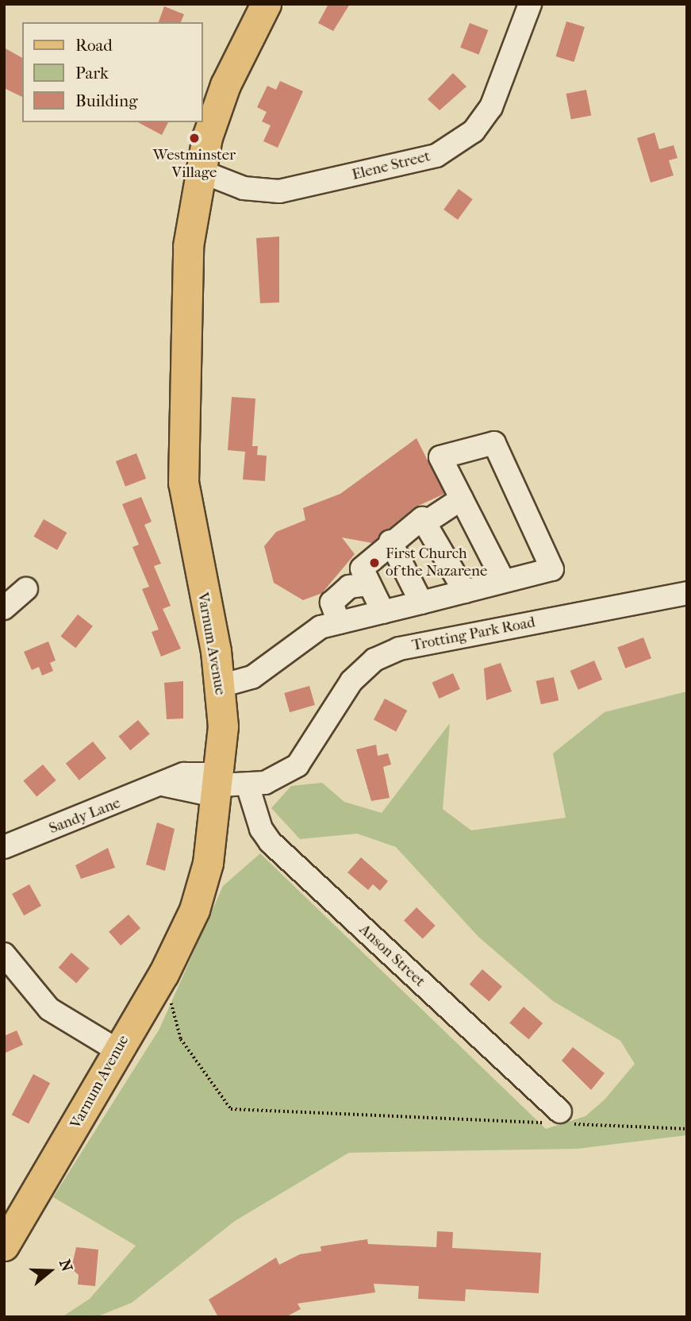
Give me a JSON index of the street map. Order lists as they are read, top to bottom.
{
  "streets": {
    "main road": ["Varnum Avenue"],
    "street": [
      "Elene Street",
      "Trotting Park Road",
      "Sandy Lane",
      "Anson Street"
    ]
  },
  "crossings": [
    ["Elene Street", "Varnum Avenue"],
    ["Trotting Park Road", "Varnum Avenue"],
    ["Trotting Park Road", "Sandy Lane"],
    ["Trotting Park Road", "Anson Street"],
    ["Varnum Avenue", "Sandy Lane"],
    ["Varnum Avenue", "Anson Street"],
    ["Sandy Lane", "Anson Street"]
  ],
  "places": ["Westminster Village", "First Church of the Nazarene"],
  "legend": ["Road", "Park", "Building"],
  "north": "right"
}
